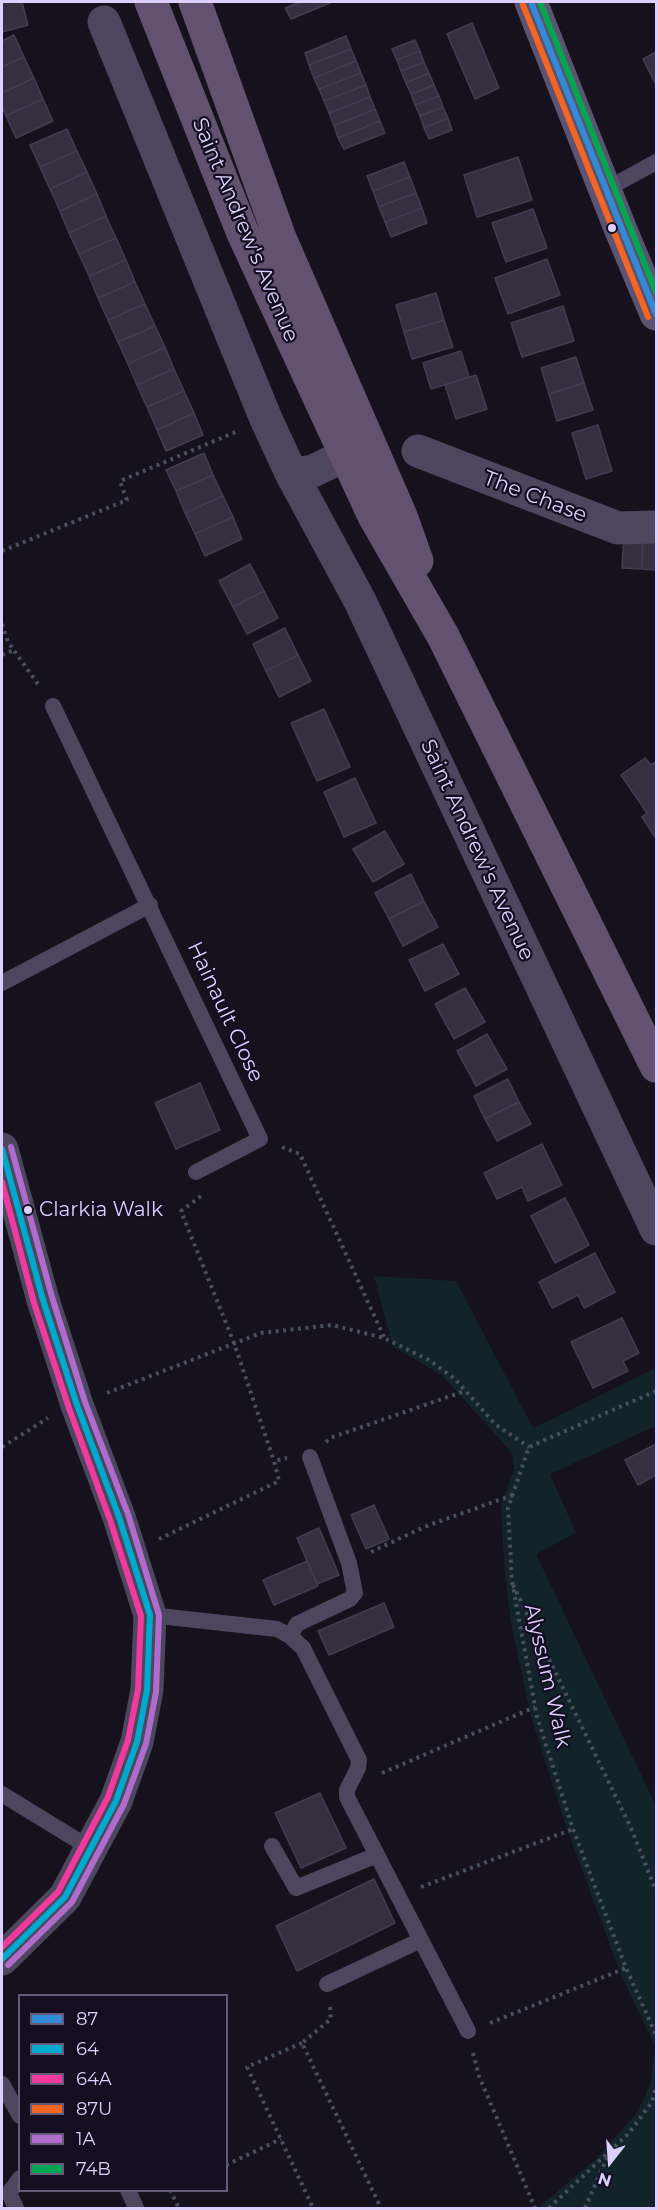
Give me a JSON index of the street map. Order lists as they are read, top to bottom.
{
  "streets": {
    "main road": ["Saint Andrew's Avenue"],
    "street": ["The Chase"],
    "lane": ["Hainault Close"],
    "path": ["Alyssum Walk"]
  },
  "places": ["Clarkia Walk"],
  "lines": [
    "transit line 87",
    "transit line 74B",
    "transit line 87U",
    "transit line 1A",
    "transit line 64",
    "transit line 64A"
  ],
  "legend": [
    "87",
    "64",
    "64A",
    "87U",
    "1A",
    "74B"
  ],
  "north": "bottom"
}
